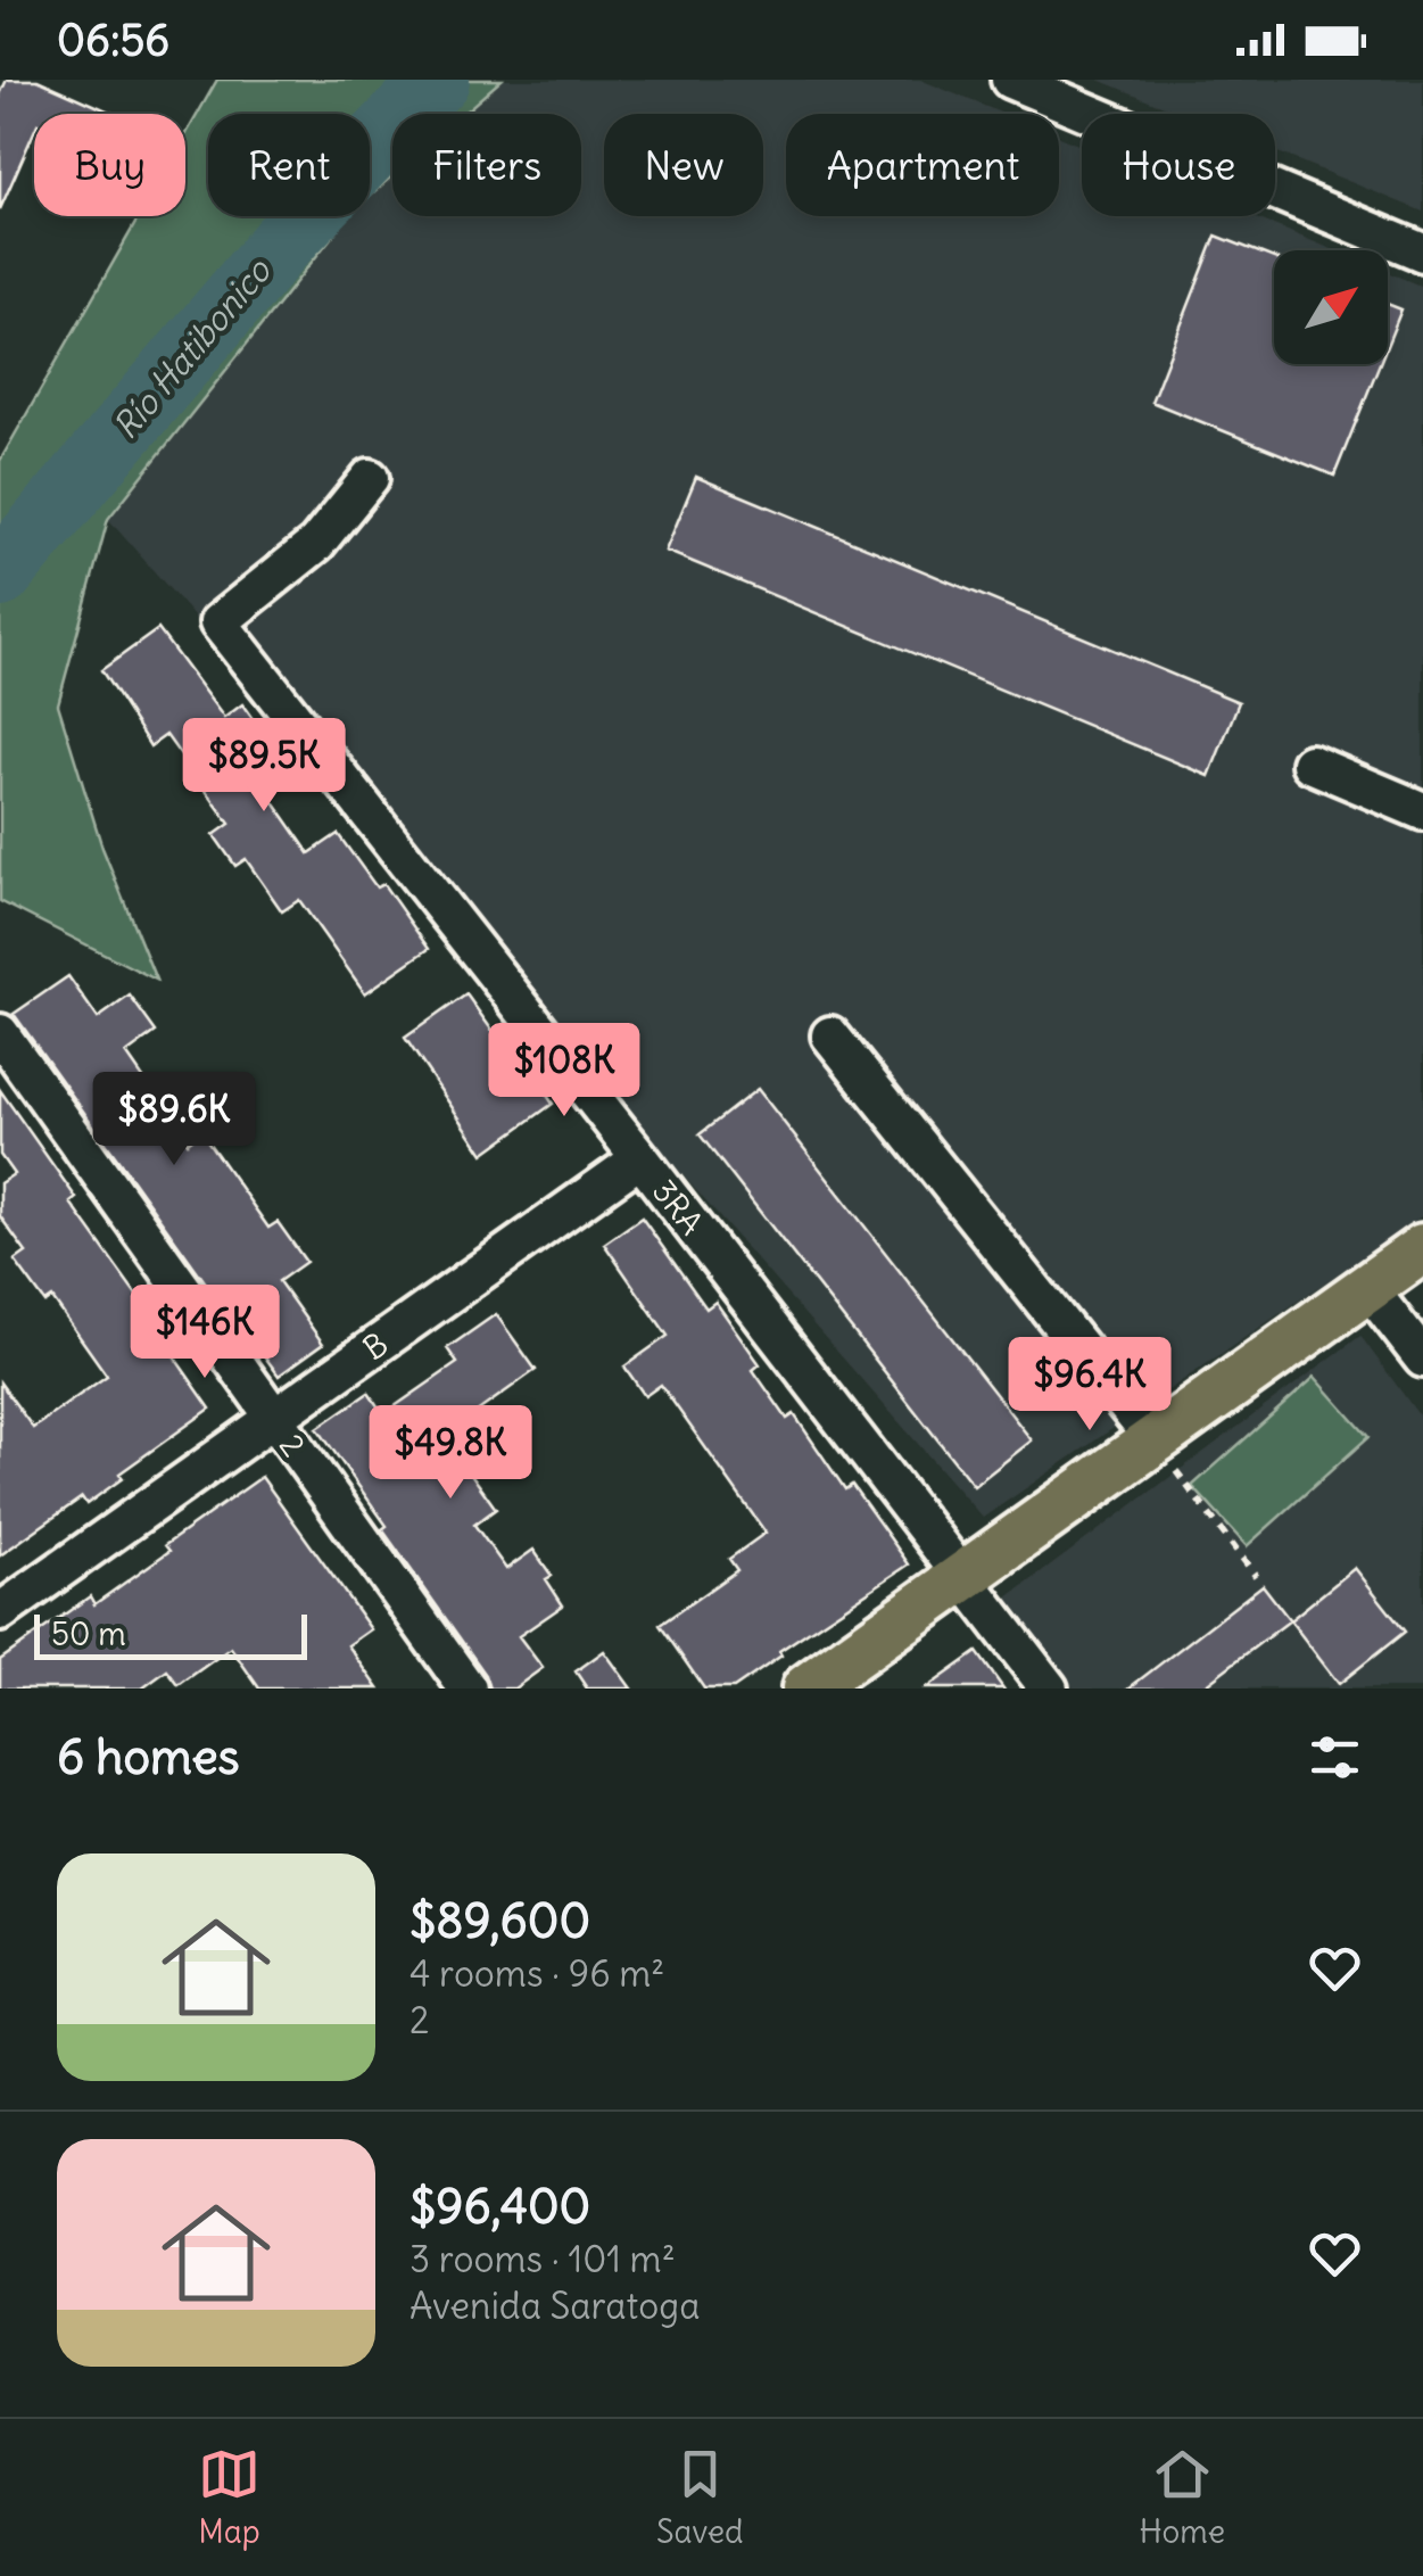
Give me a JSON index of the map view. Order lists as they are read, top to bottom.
{
  "streets": {
    "street": ["3RA", "B", "2"]
  },
  "crossings": [
    ["3RA", "B"],
    ["B", "2"]
  ],
  "water": ["Río Hatibonico"],
  "scale_bar": "50 m",
  "north": "top right",
  "page": {
    "status": "06:56",
    "chip": [
      "Buy",
      "Rent",
      "Filters",
      "New",
      "Apartment",
      "House"
    ],
    "price": [
      "$89.5K",
      "$108K",
      "$89.6K",
      "$146K",
      "$96.4K",
      "$49.8K"
    ],
    "scale": "50 m",
    "heading": "6 homes",
    "list": [
      {
        "name": "$89,600",
        "note": "4 rooms · 96 m² · 2"
      },
      {
        "name": "$96,400",
        "note": "3 rooms · 101 m² · Avenida Saratoga"
      }
    ],
    "tabs": ["Map", "Saved", "Home"]
  }
}
